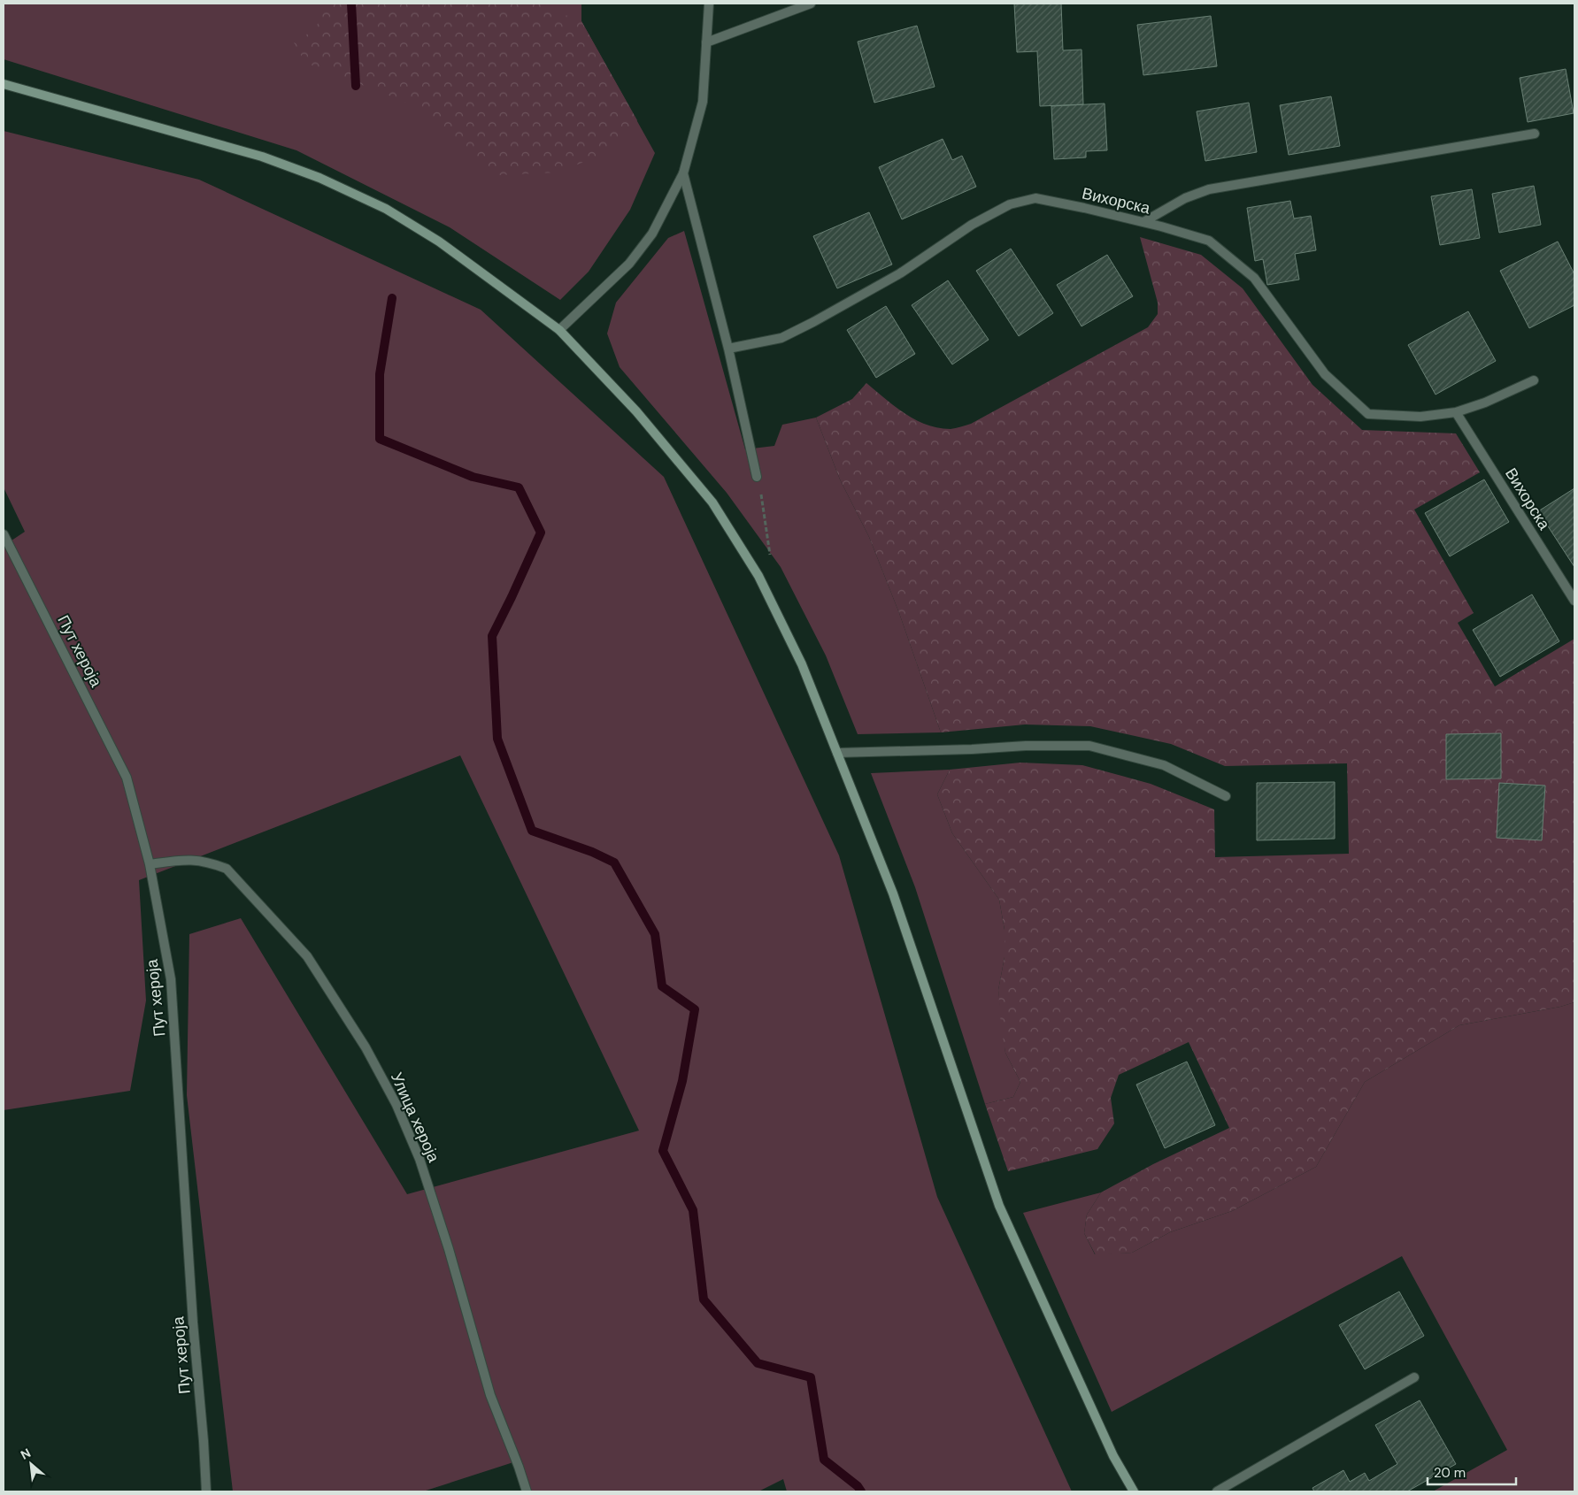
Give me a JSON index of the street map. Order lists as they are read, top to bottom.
{
  "streets": {
    "street": ["Вихорска", "Пут хероја", "Улица хероја"]
  },
  "crossings": [
    ["Пут хероја", "Улица хероја"]
  ],
  "scale_bar": "20 m",
  "north": "top left"
}
